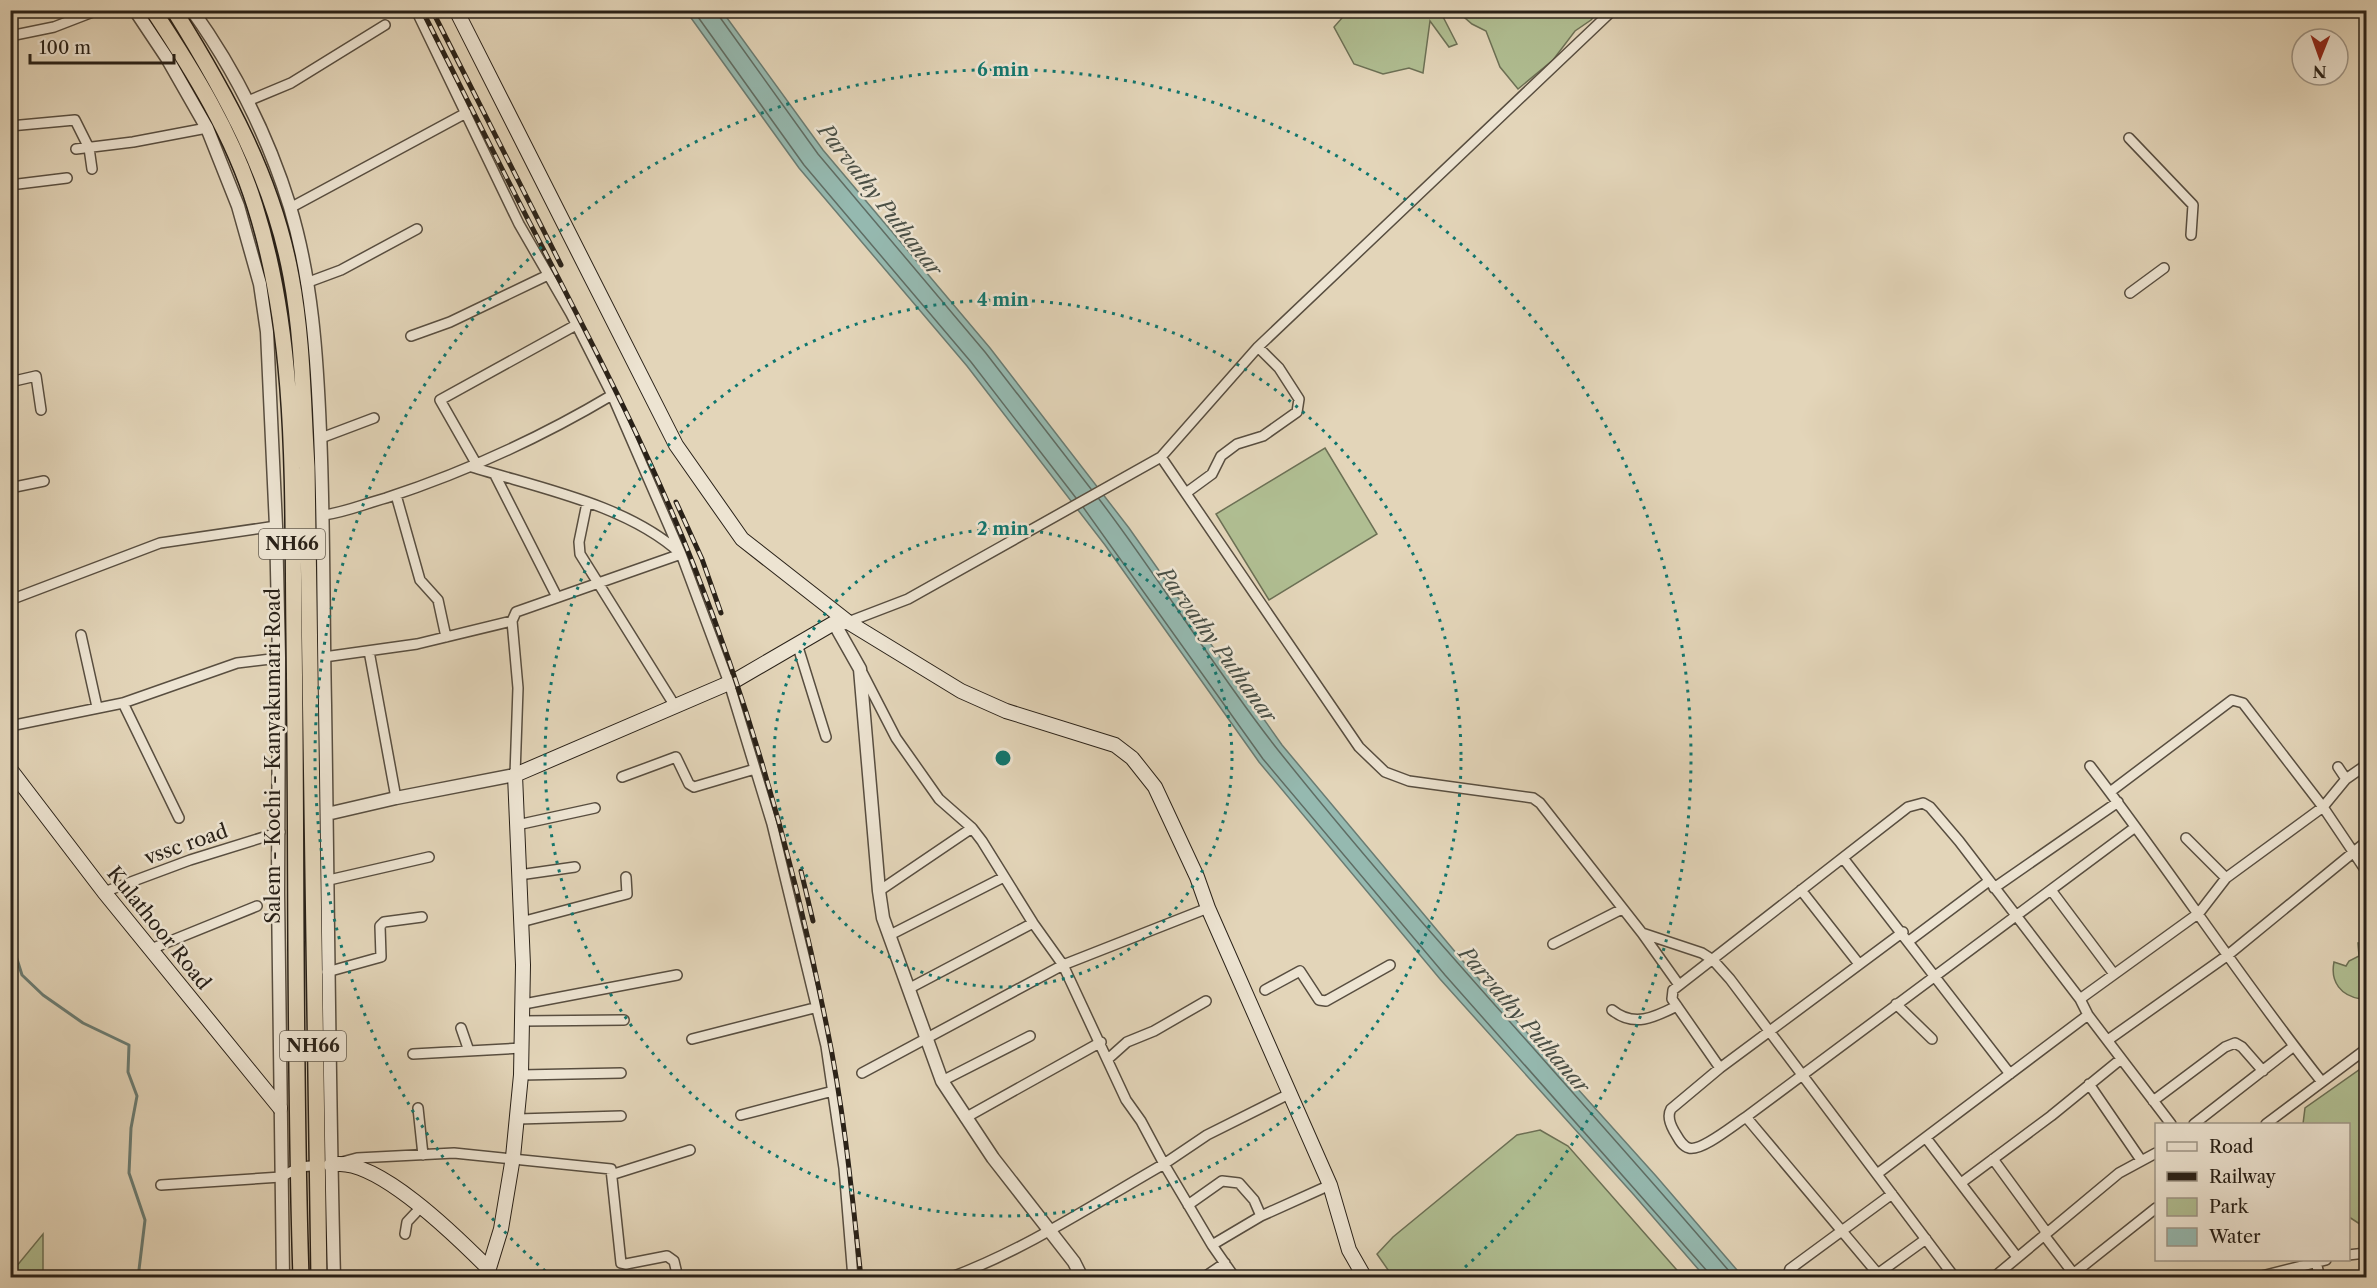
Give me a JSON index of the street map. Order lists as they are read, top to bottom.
{
  "streets": {
    "highway": ["NH66", "Salem - Kochi - Kanyakumari Road"],
    "main road": ["Kulathoor Road"],
    "street": ["vssc road"]
  },
  "crossings": [
    ["vssc road", "Kulathoor Road"]
  ],
  "water": ["Parvathy Puthanar"],
  "legend": [
    "Road",
    "Railway",
    "Park",
    "Water"
  ],
  "scale_bar": "100 m",
  "north": "bottom",
  "rings": ["6 min", "4 min", "2 min"]
}
